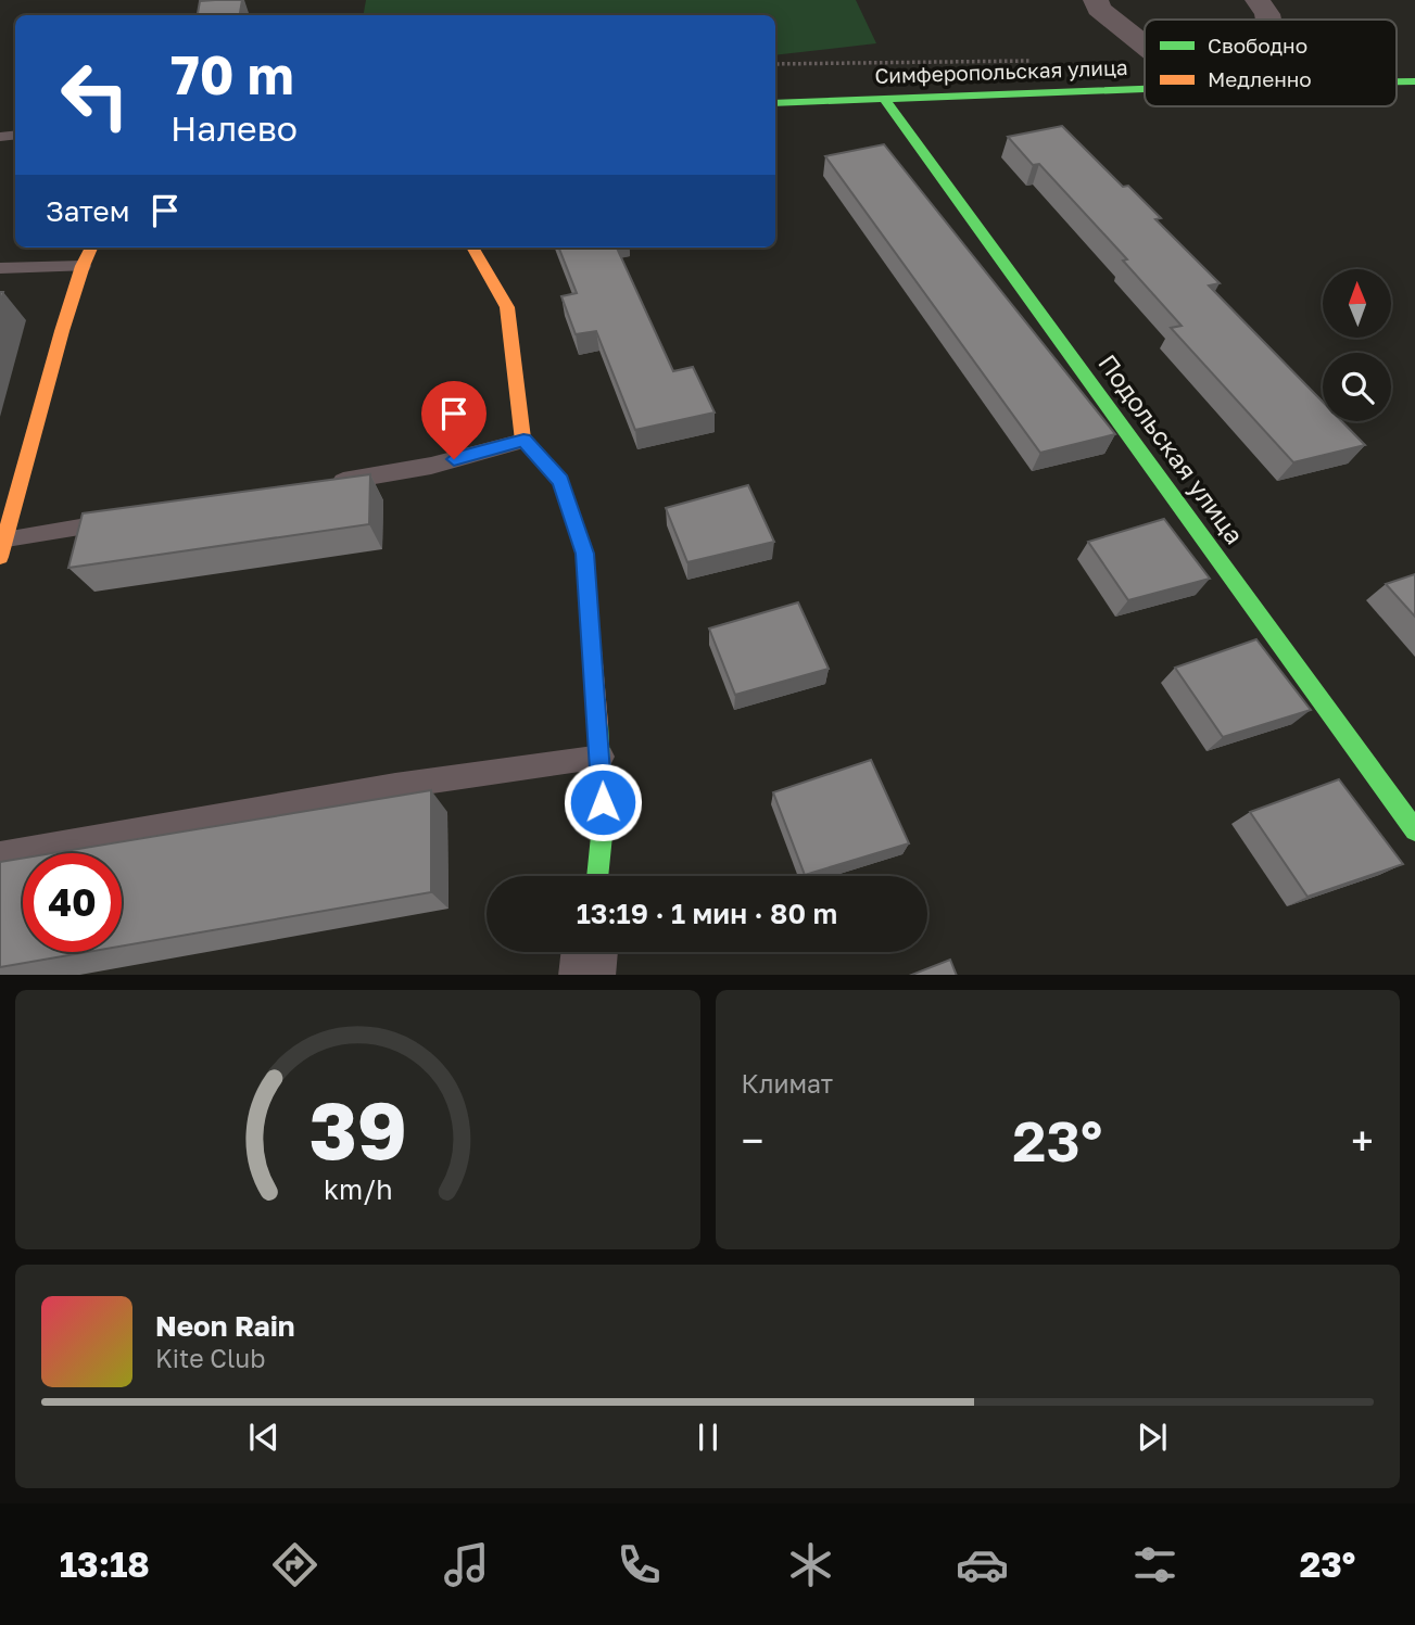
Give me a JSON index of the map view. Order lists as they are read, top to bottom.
{
  "streets": {
    "street": ["Симферопольская улица", "Подольская улица"]
  },
  "crossings": [
    ["Симферопольская улица", "Подольская улица"]
  ],
  "legend": ["Свободно", "Медленно"],
  "north": "top",
  "page": {
    "turn": ["70 m", "Налево"],
    "then": "Затем",
    "limit": "40",
    "trip": "13:19 · 1 мин · 80 m",
    "tile": "Климат",
    "heat": ["−", "23°", "+"],
    "song": ["Neon Rain", "Kite Club"],
    "tabs": ["13:18", "23°"],
    "gauge": ["39", "km/h"]
  }
}
